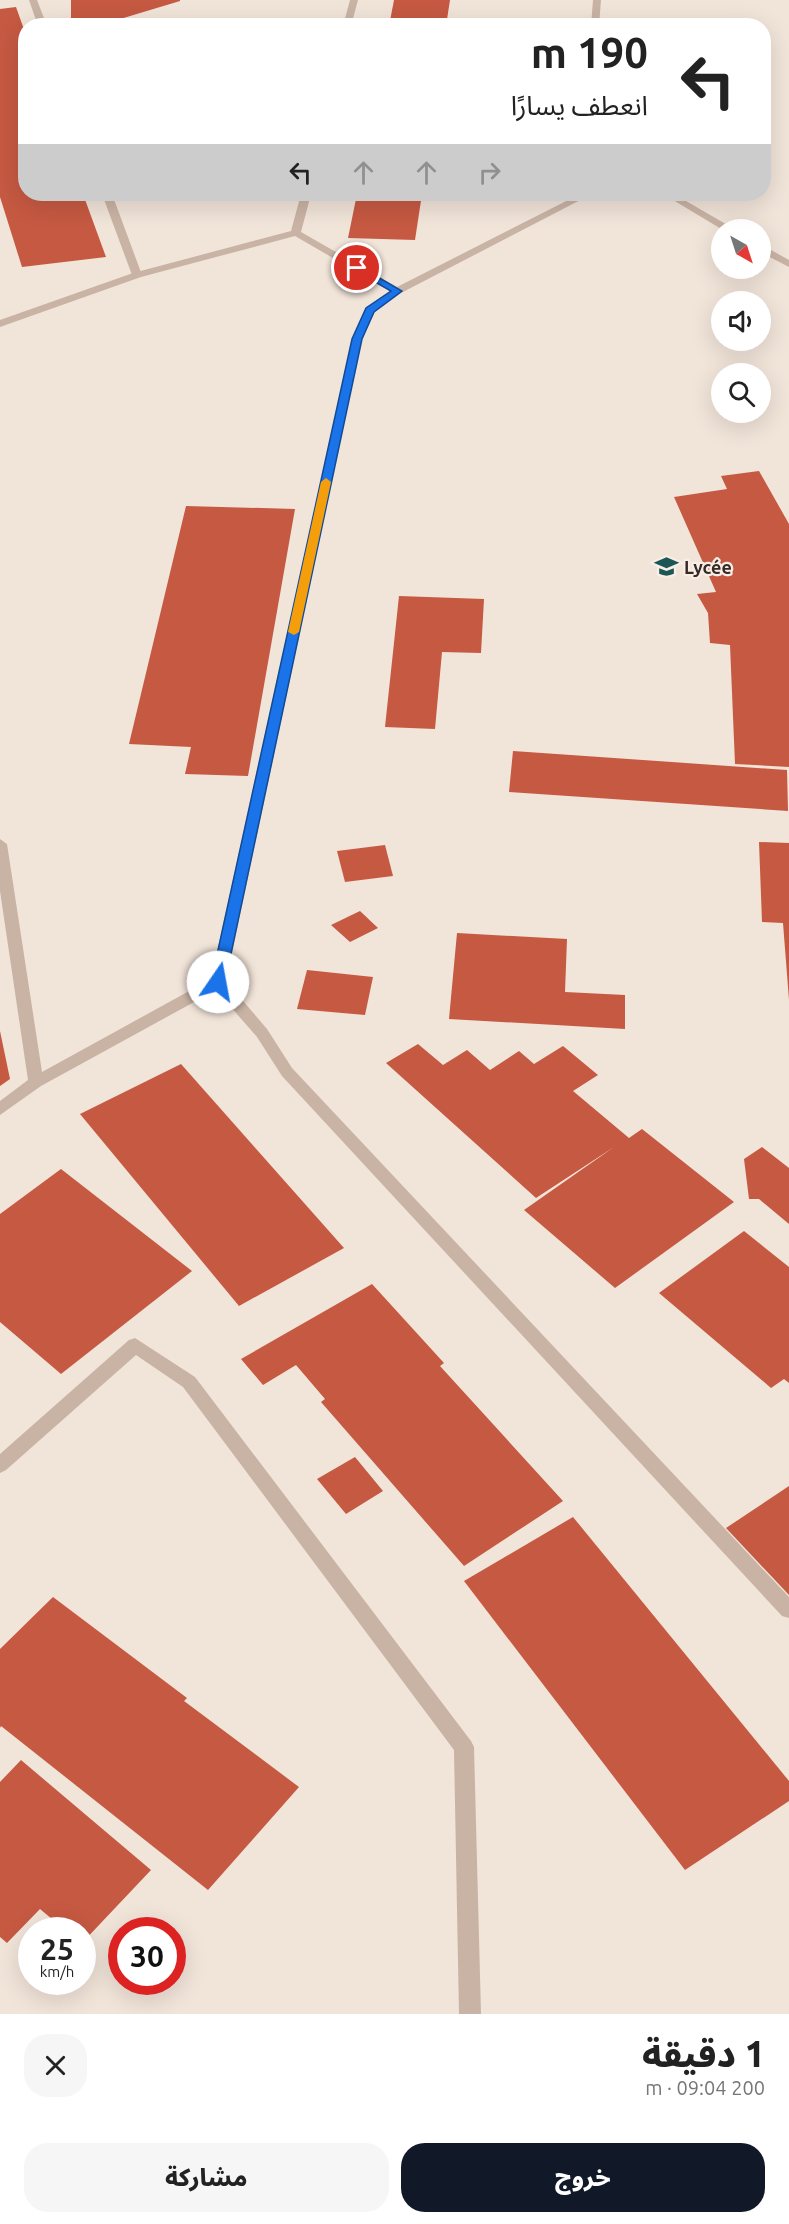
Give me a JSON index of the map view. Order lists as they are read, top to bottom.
{
  "places": {
    "school or university": ["Lycée"]
  },
  "north": "bottom right",
  "page": {
    "turn": ["190 m", "انعطف يسارًا"],
    "speed": "25 km/h",
    "limit": "30",
    "heading": ["1 دقيقة", "200 m · 09:04"],
    "buttons": ["خروج", "مشاركة"]
  }
}
